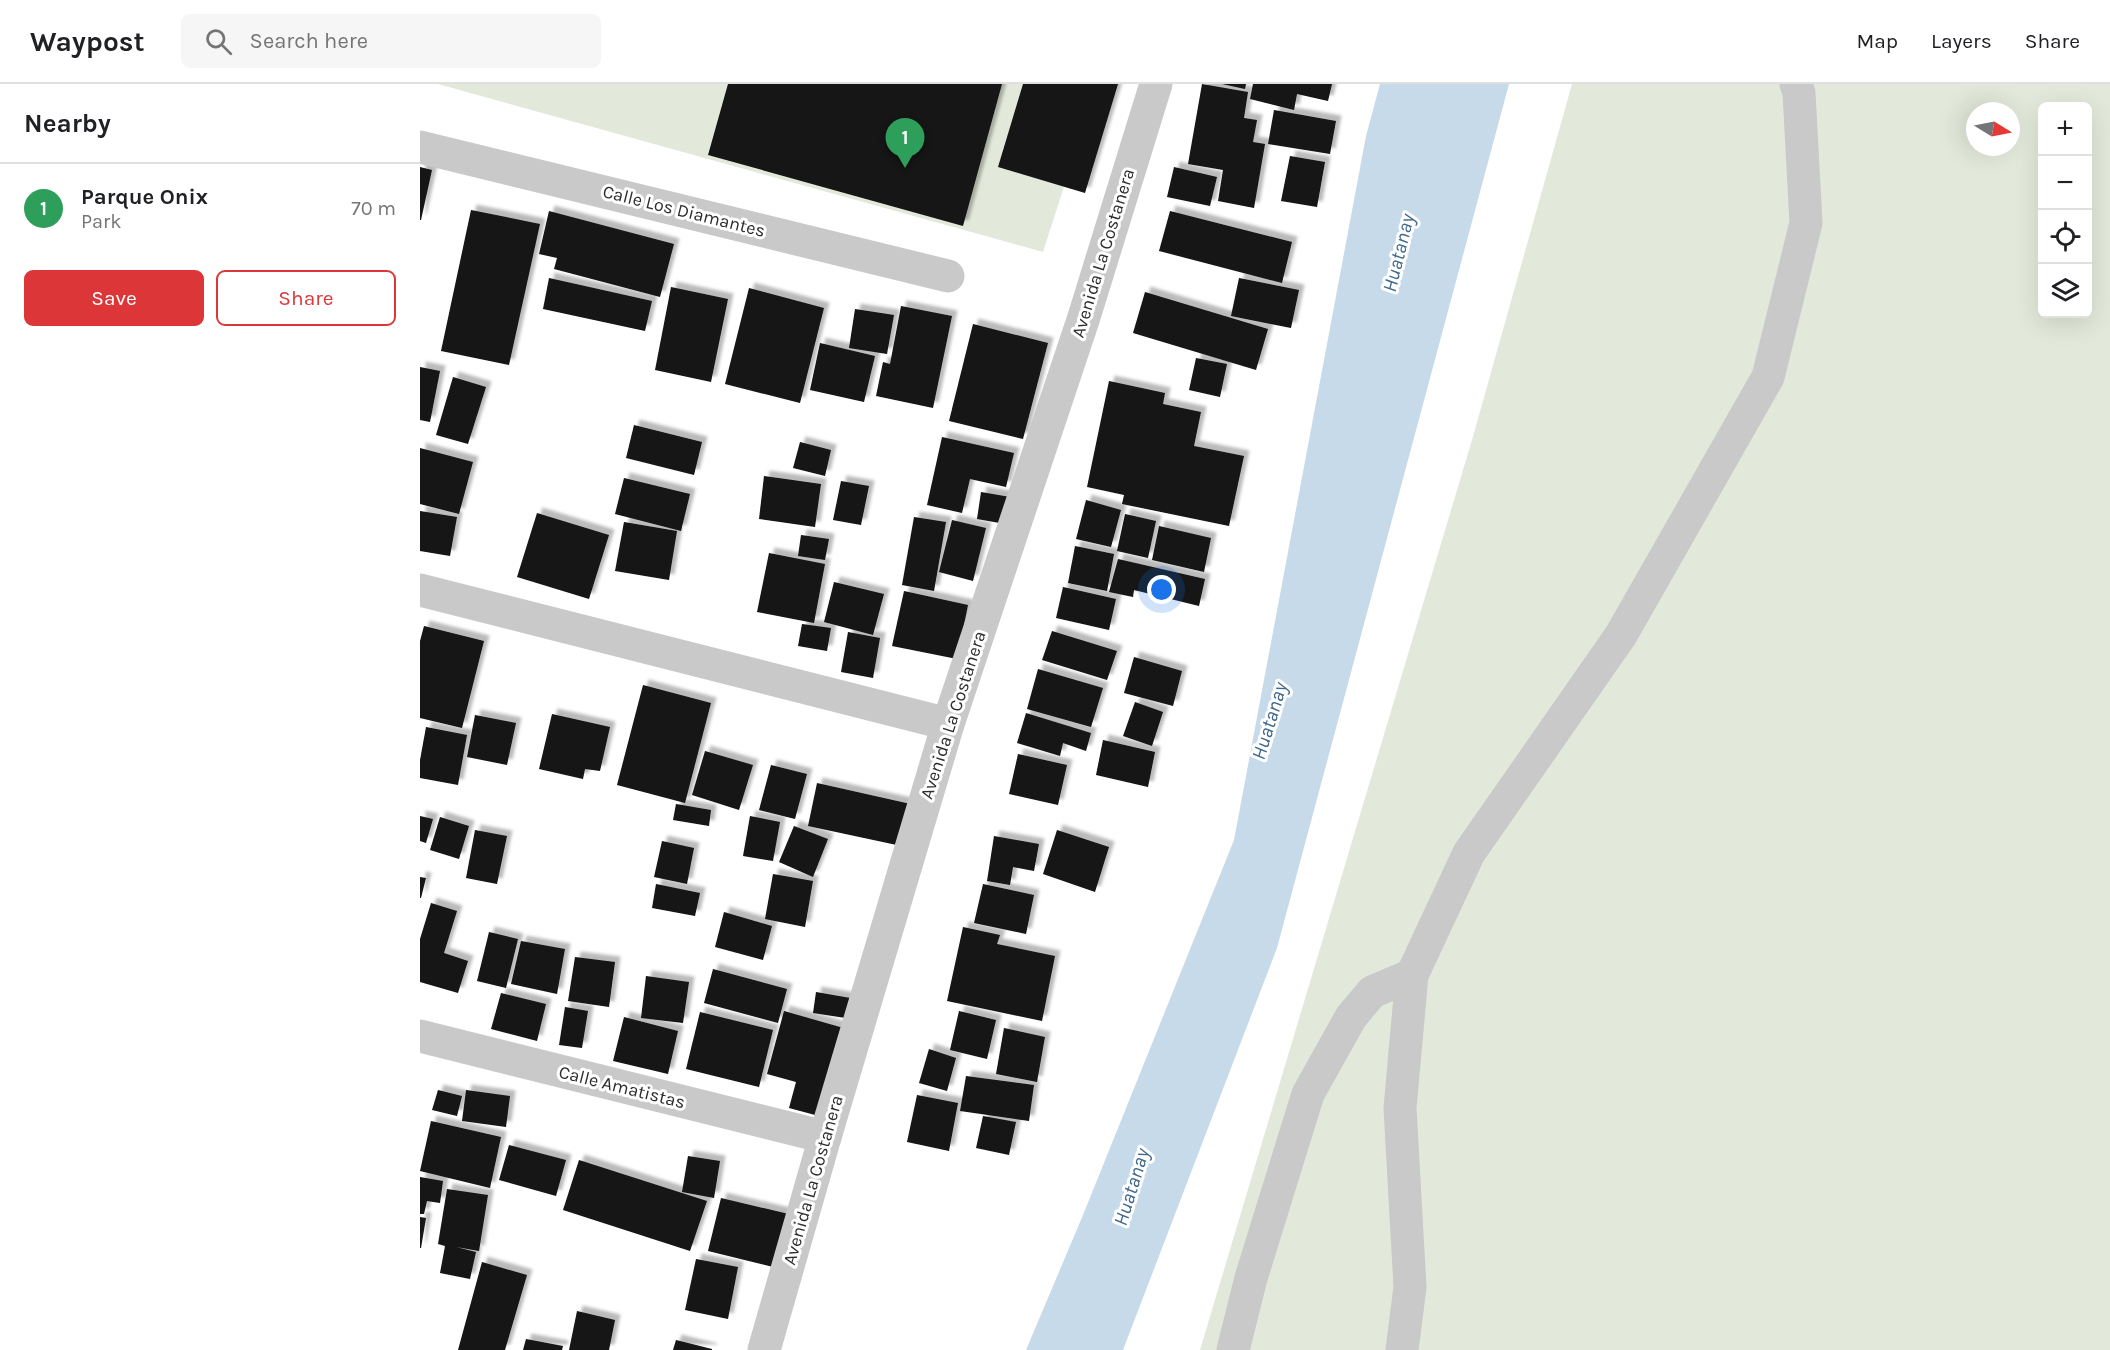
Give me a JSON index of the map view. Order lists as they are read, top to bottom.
{
  "streets": {
    "street": ["Calle Los Diamantes", "Avenida La Costanera", "Calle Amatistas"]
  },
  "crossings": [
    ["Avenida La Costanera", "Calle Amatistas"]
  ],
  "water": ["Huatanay"],
  "north": "right",
  "page": {
    "header": "Waypost",
    "search": "Search here",
    "nav": ["Map", "Layers", "Share"],
    "heading": "Nearby",
    "map_buttons": ["+", "−"],
    "pins": "1",
    "list": [
      {
        "mark": "1",
        "name": "Parque Onix",
        "note": "Park",
        "value": "70 m"
      }
    ],
    "buttons": ["Save", "Share"]
  }
}
